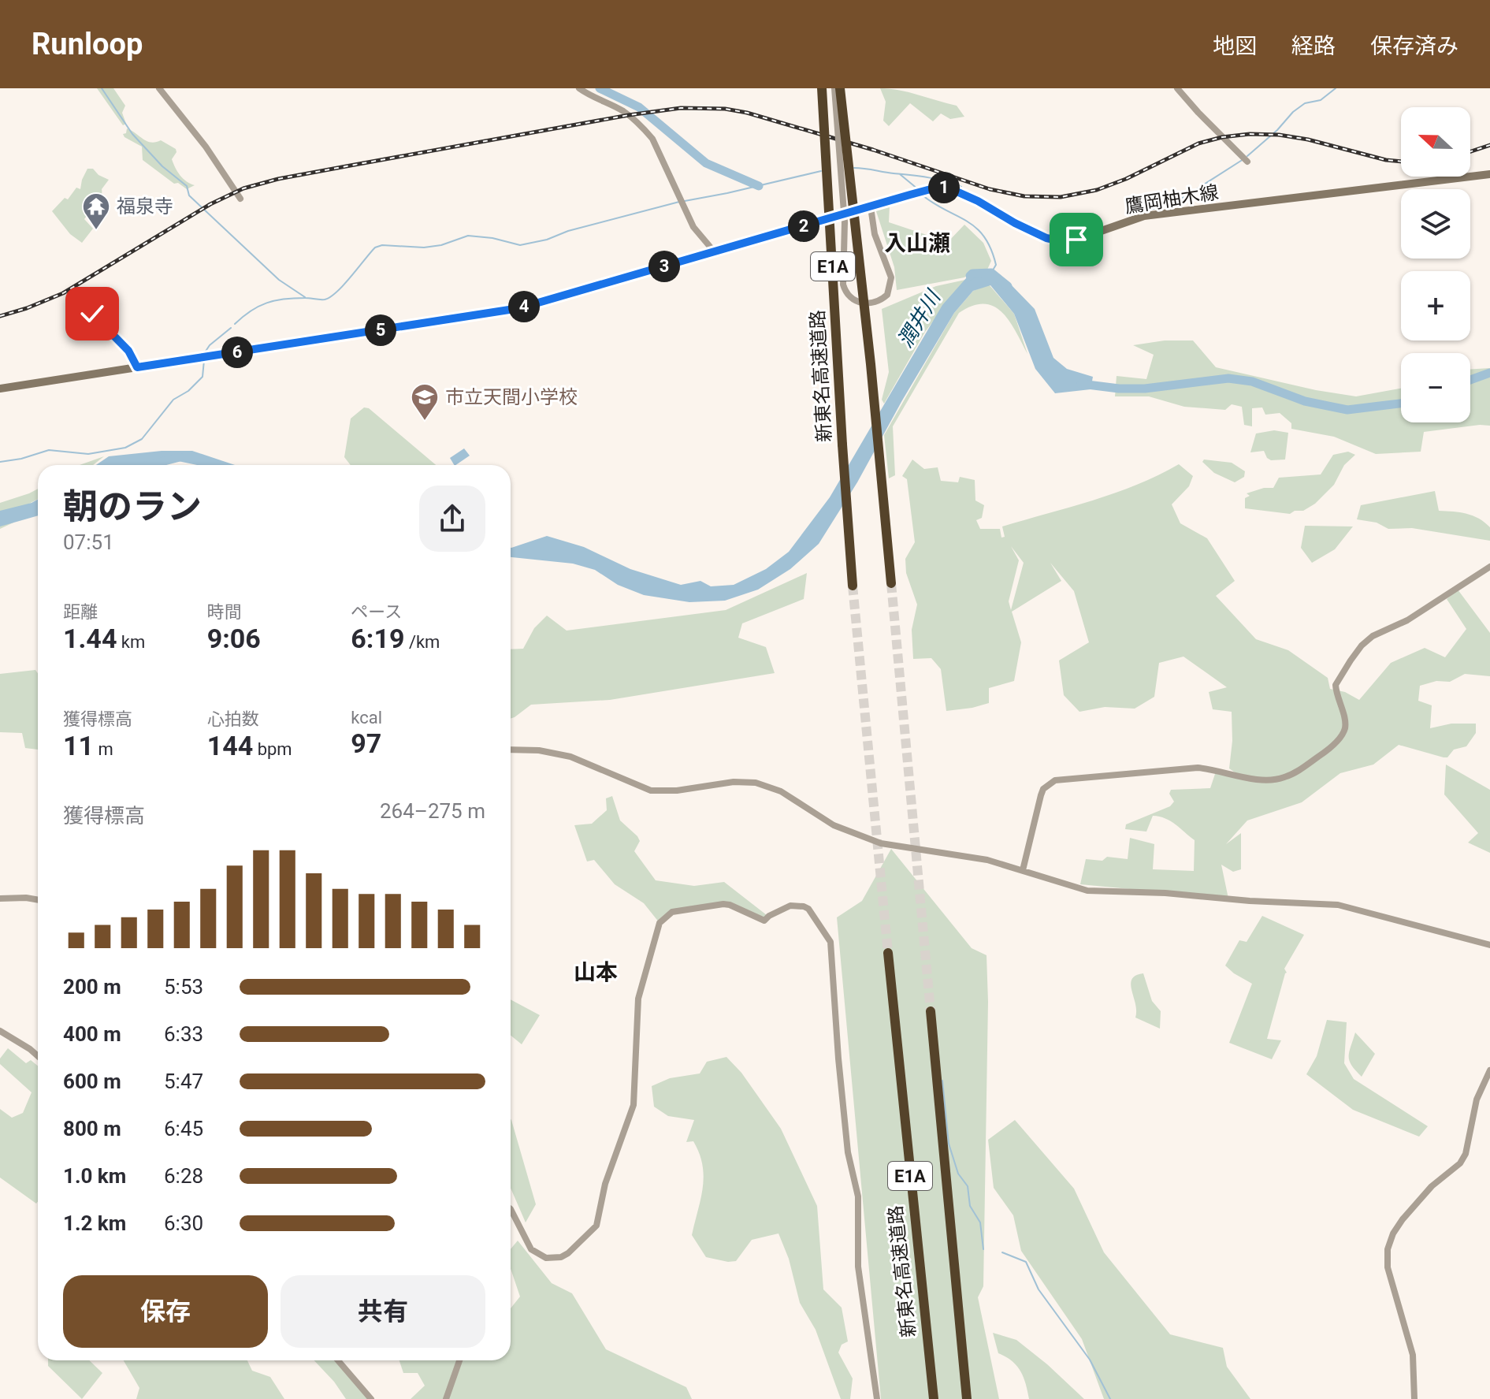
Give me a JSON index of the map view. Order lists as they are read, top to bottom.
{
  "streets": {
    "highway": ["E1A", "新東名高速道路"],
    "main road": ["鷹岡柚木線"]
  },
  "districts": ["入山瀬", "山本"],
  "water": ["潤井川"],
  "places": {
    "temple": ["福泉寺"],
    "school or university": ["市立天間小学校"]
  },
  "north": "left",
  "page": {
    "header": "Runloop",
    "nav": ["地図", "経路", "保存済み"],
    "map_buttons": ["+", "−"],
    "pins": [
      "1",
      "2",
      "3",
      "4",
      "5",
      "6"
    ],
    "heading": ["朝のラン", "07:51"],
    "stats": [
      ["距離", "1.44 km"],
      ["時間", "9:06"],
      ["ペース", "6:19 /km"],
      ["獲得標高", "11 m"],
      ["心拍数", "144 bpm"],
      ["kcal", "97"]
    ],
    "chart": ["獲得標高", "264–275 m"],
    "list": [
      {
        "name": "200 m",
        "note": "5:53"
      },
      {
        "name": "400 m",
        "note": "6:33"
      },
      {
        "name": "600 m",
        "note": "5:47"
      },
      {
        "name": "800 m",
        "note": "6:45"
      },
      {
        "name": "1.0 km",
        "note": "6:28"
      },
      {
        "name": "1.2 km",
        "note": "6:30"
      }
    ],
    "buttons": ["保存", "共有"]
  }
}
